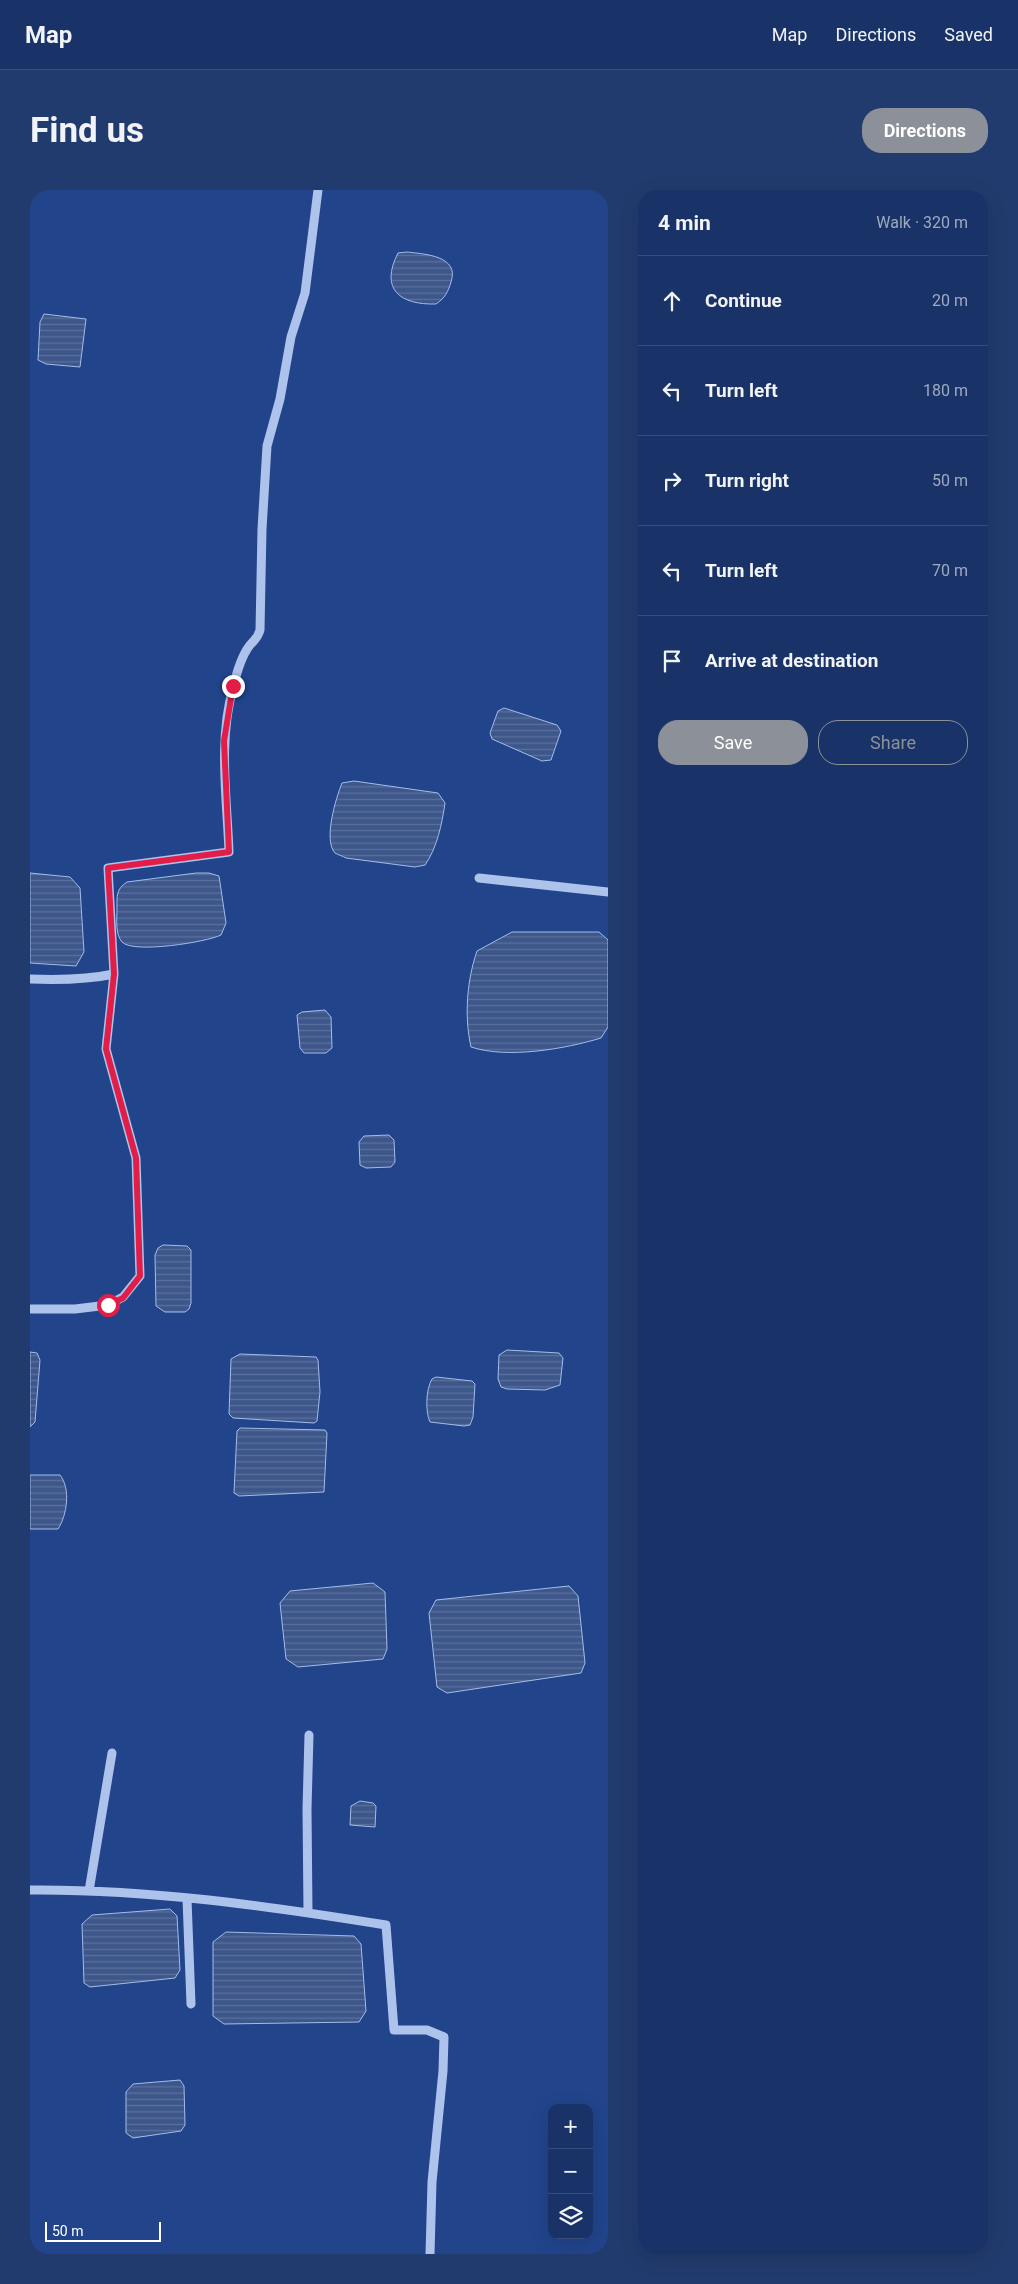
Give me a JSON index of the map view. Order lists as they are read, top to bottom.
{
  "scale_bar": "50 m",
  "page": {
    "header": "Map",
    "nav": ["Map", "Directions", "Saved"],
    "buttons": [
      "Directions",
      ["Save", "Share"]
    ],
    "title": "Find us",
    "heading": ["4 min", "Walk · 320 m"],
    "list": [
      ["Continue", "20 m"],
      ["Turn left", "180 m"],
      ["Turn right", "50 m"],
      ["Turn left", "70 m"],
      "Arrive at destination"
    ],
    "map_buttons": ["+", "−"],
    "scale": "50 m"
  }
}
